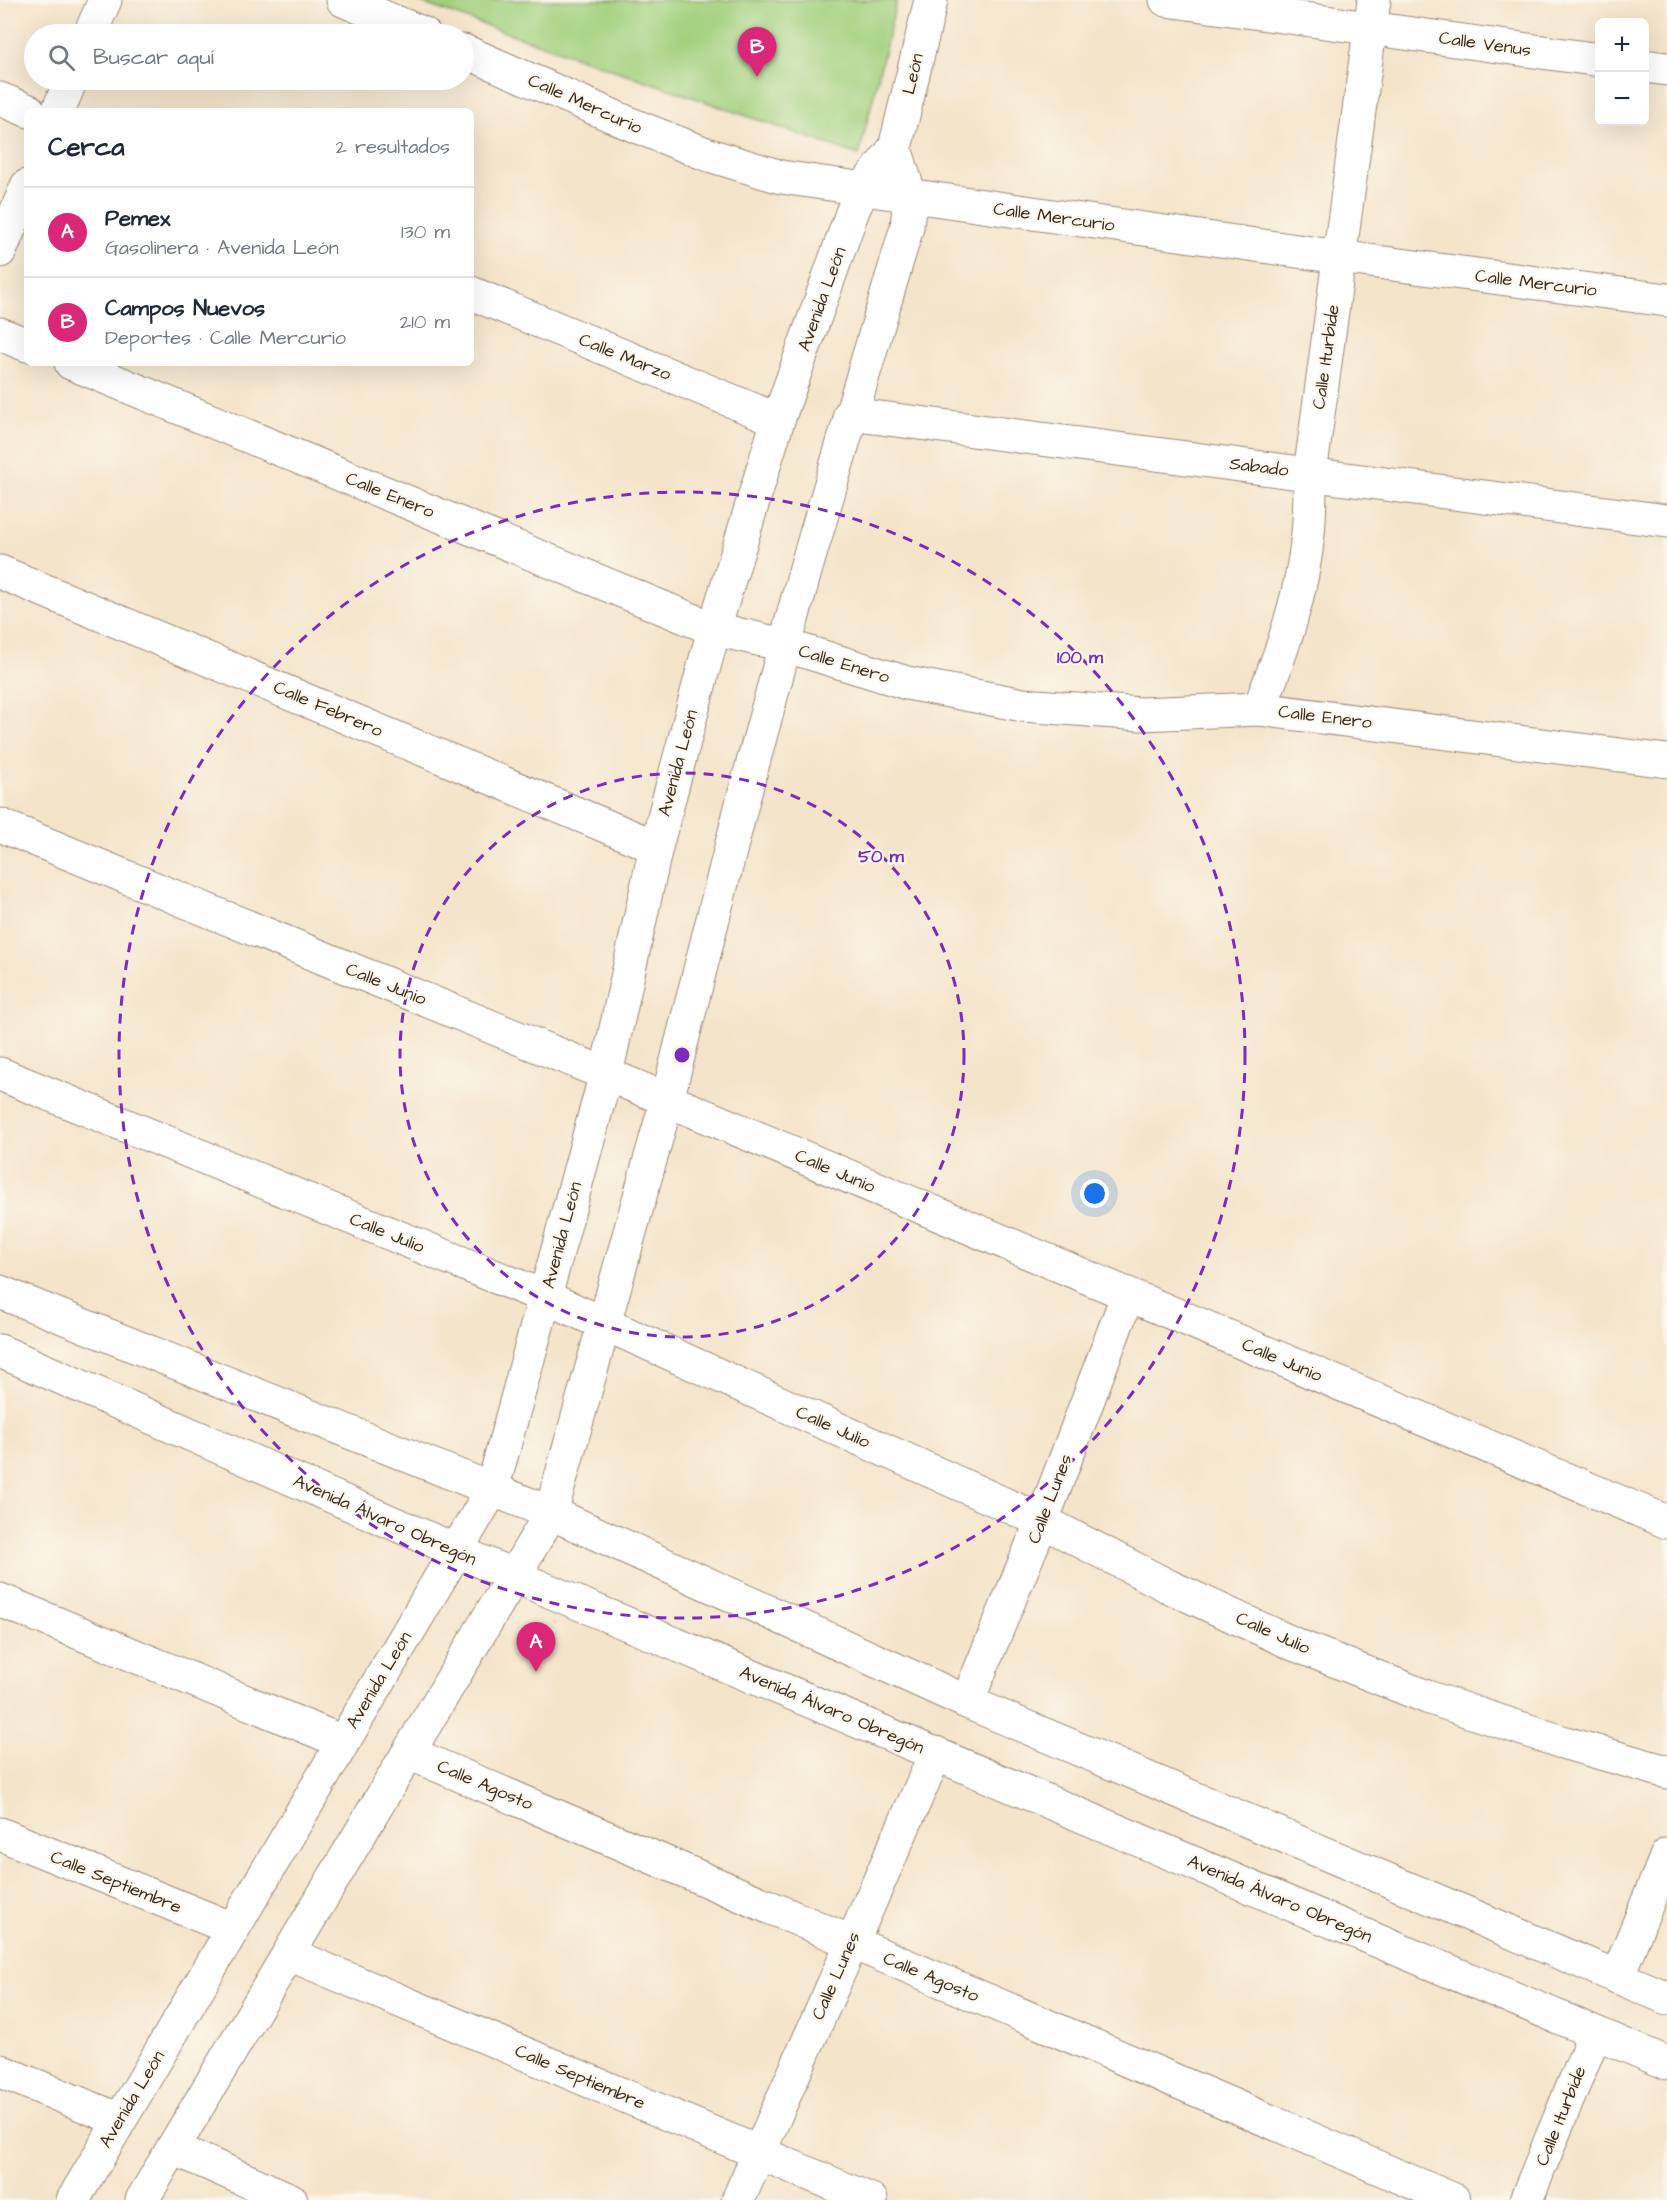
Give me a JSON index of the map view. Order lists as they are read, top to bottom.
{
  "streets": {
    "street": [
      "Calle Venus",
      "León",
      "Calle Mercurio",
      "Avenida León",
      "Calle Marzo",
      "Calle Iturbide",
      "Sabado",
      "Calle Enero",
      "Calle Febrero",
      "Calle Junio",
      "Calle Julio",
      "Calle Lunes",
      "Avenida Álvaro Obregón",
      "Calle Agosto",
      "Calle Septiembre"
    ]
  },
  "crossings": [
    ["Calle Venus", "Calle Iturbide"],
    ["León", "Calle Mercurio"],
    ["León", "Avenida León"],
    ["Calle Mercurio", "Avenida León"],
    ["Calle Mercurio", "Calle Iturbide"],
    ["Avenida León", "Calle Marzo"],
    ["Avenida León", "Calle Enero"],
    ["Avenida León", "Calle Febrero"],
    ["Avenida León", "Calle Junio"],
    ["Avenida León", "Calle Julio"],
    ["Avenida León", "Avenida Álvaro Obregón"],
    ["Avenida León", "Calle Septiembre"],
    ["Calle Iturbide", "Sabado"],
    ["Calle Iturbide", "Calle Enero"],
    ["Calle Iturbide", "Avenida Álvaro Obregón"],
    ["Calle Junio", "Calle Lunes"],
    ["Calle Julio", "Calle Lunes"],
    ["Calle Lunes", "Avenida Álvaro Obregón"],
    ["Calle Lunes", "Calle Agosto"],
    ["Calle Lunes", "Calle Septiembre"]
  ],
  "page": {
    "map_buttons": ["+", "−"],
    "search": "Buscar aquí",
    "pins": ["B", "A"],
    "heading": ["Cerca", "2 resultados"],
    "list": [
      {
        "mark": "A",
        "name": "Pemex",
        "note": "Gasolinera · Avenida León",
        "value": "130 m"
      },
      {
        "mark": "B",
        "name": "Campos Nuevos",
        "note": "Deportes · Calle Mercurio",
        "value": "210 m"
      }
    ]
  },
  "rings": ["100 m", "50 m"]
}
